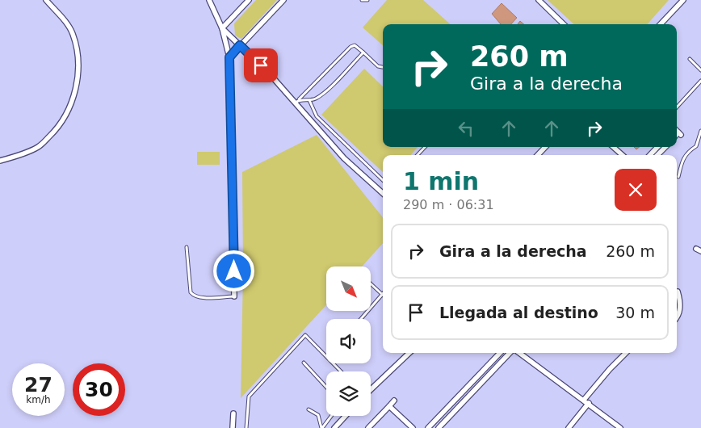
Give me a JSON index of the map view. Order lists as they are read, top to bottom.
{
  "north": "bottom right",
  "page": {
    "turn": ["260 m", "Gira a la derecha"],
    "heading": ["1 min", "290 m · 06:31"],
    "list": [
      {
        "name": "Gira a la derecha",
        "value": "260 m"
      },
      {
        "name": "Llegada al destino",
        "value": "30 m"
      }
    ],
    "speed": "27 km/h",
    "limit": "30"
  }
}
